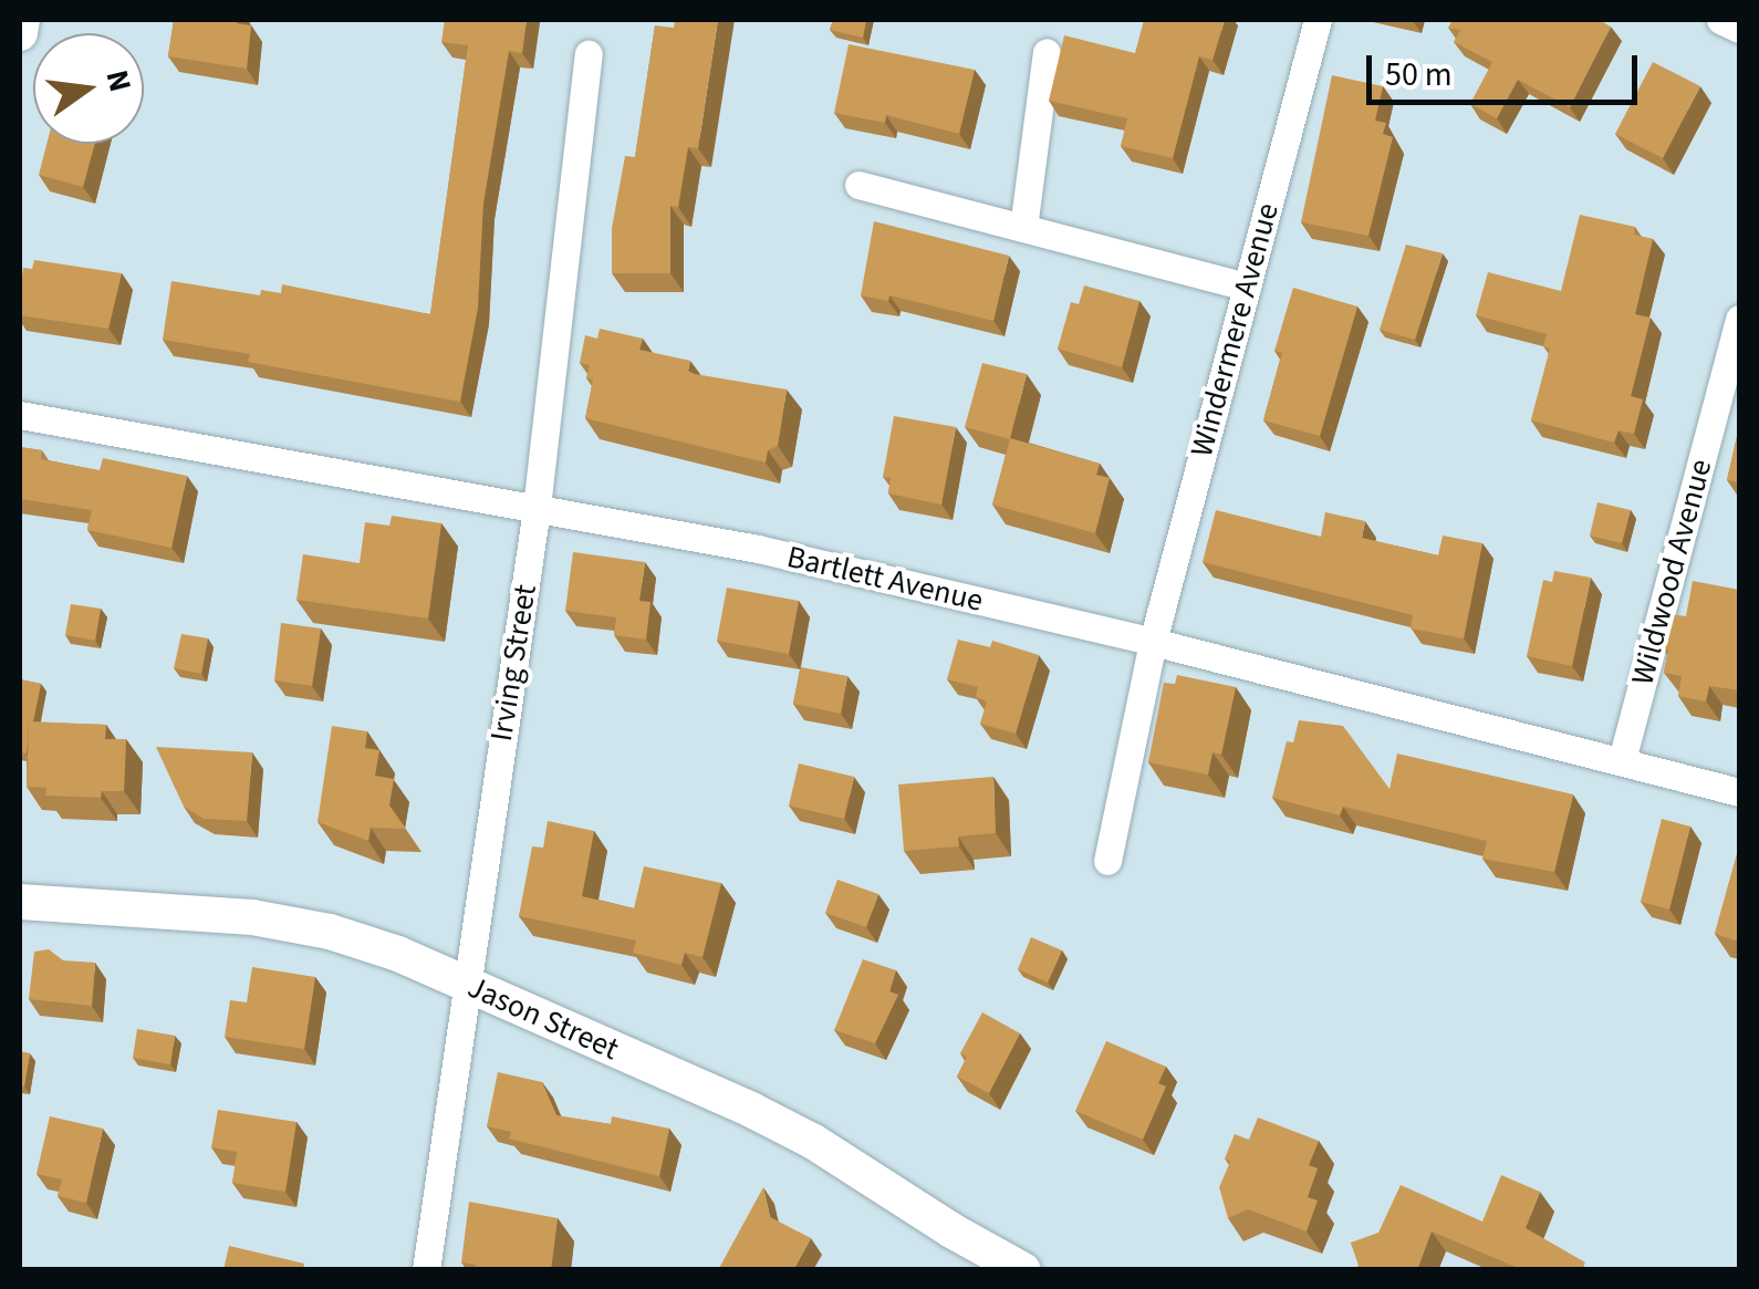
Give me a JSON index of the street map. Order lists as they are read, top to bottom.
{
  "streets": {
    "street": [
      "Windermere Avenue",
      "Wildwood Avenue",
      "Bartlett Avenue",
      "Irving Street",
      "Jason Street"
    ]
  },
  "crossings": [
    ["Windermere Avenue", "Bartlett Avenue"],
    ["Wildwood Avenue", "Bartlett Avenue"],
    ["Bartlett Avenue", "Irving Street"],
    ["Irving Street", "Jason Street"]
  ],
  "scale_bar": "50 m",
  "north": "right"
}
